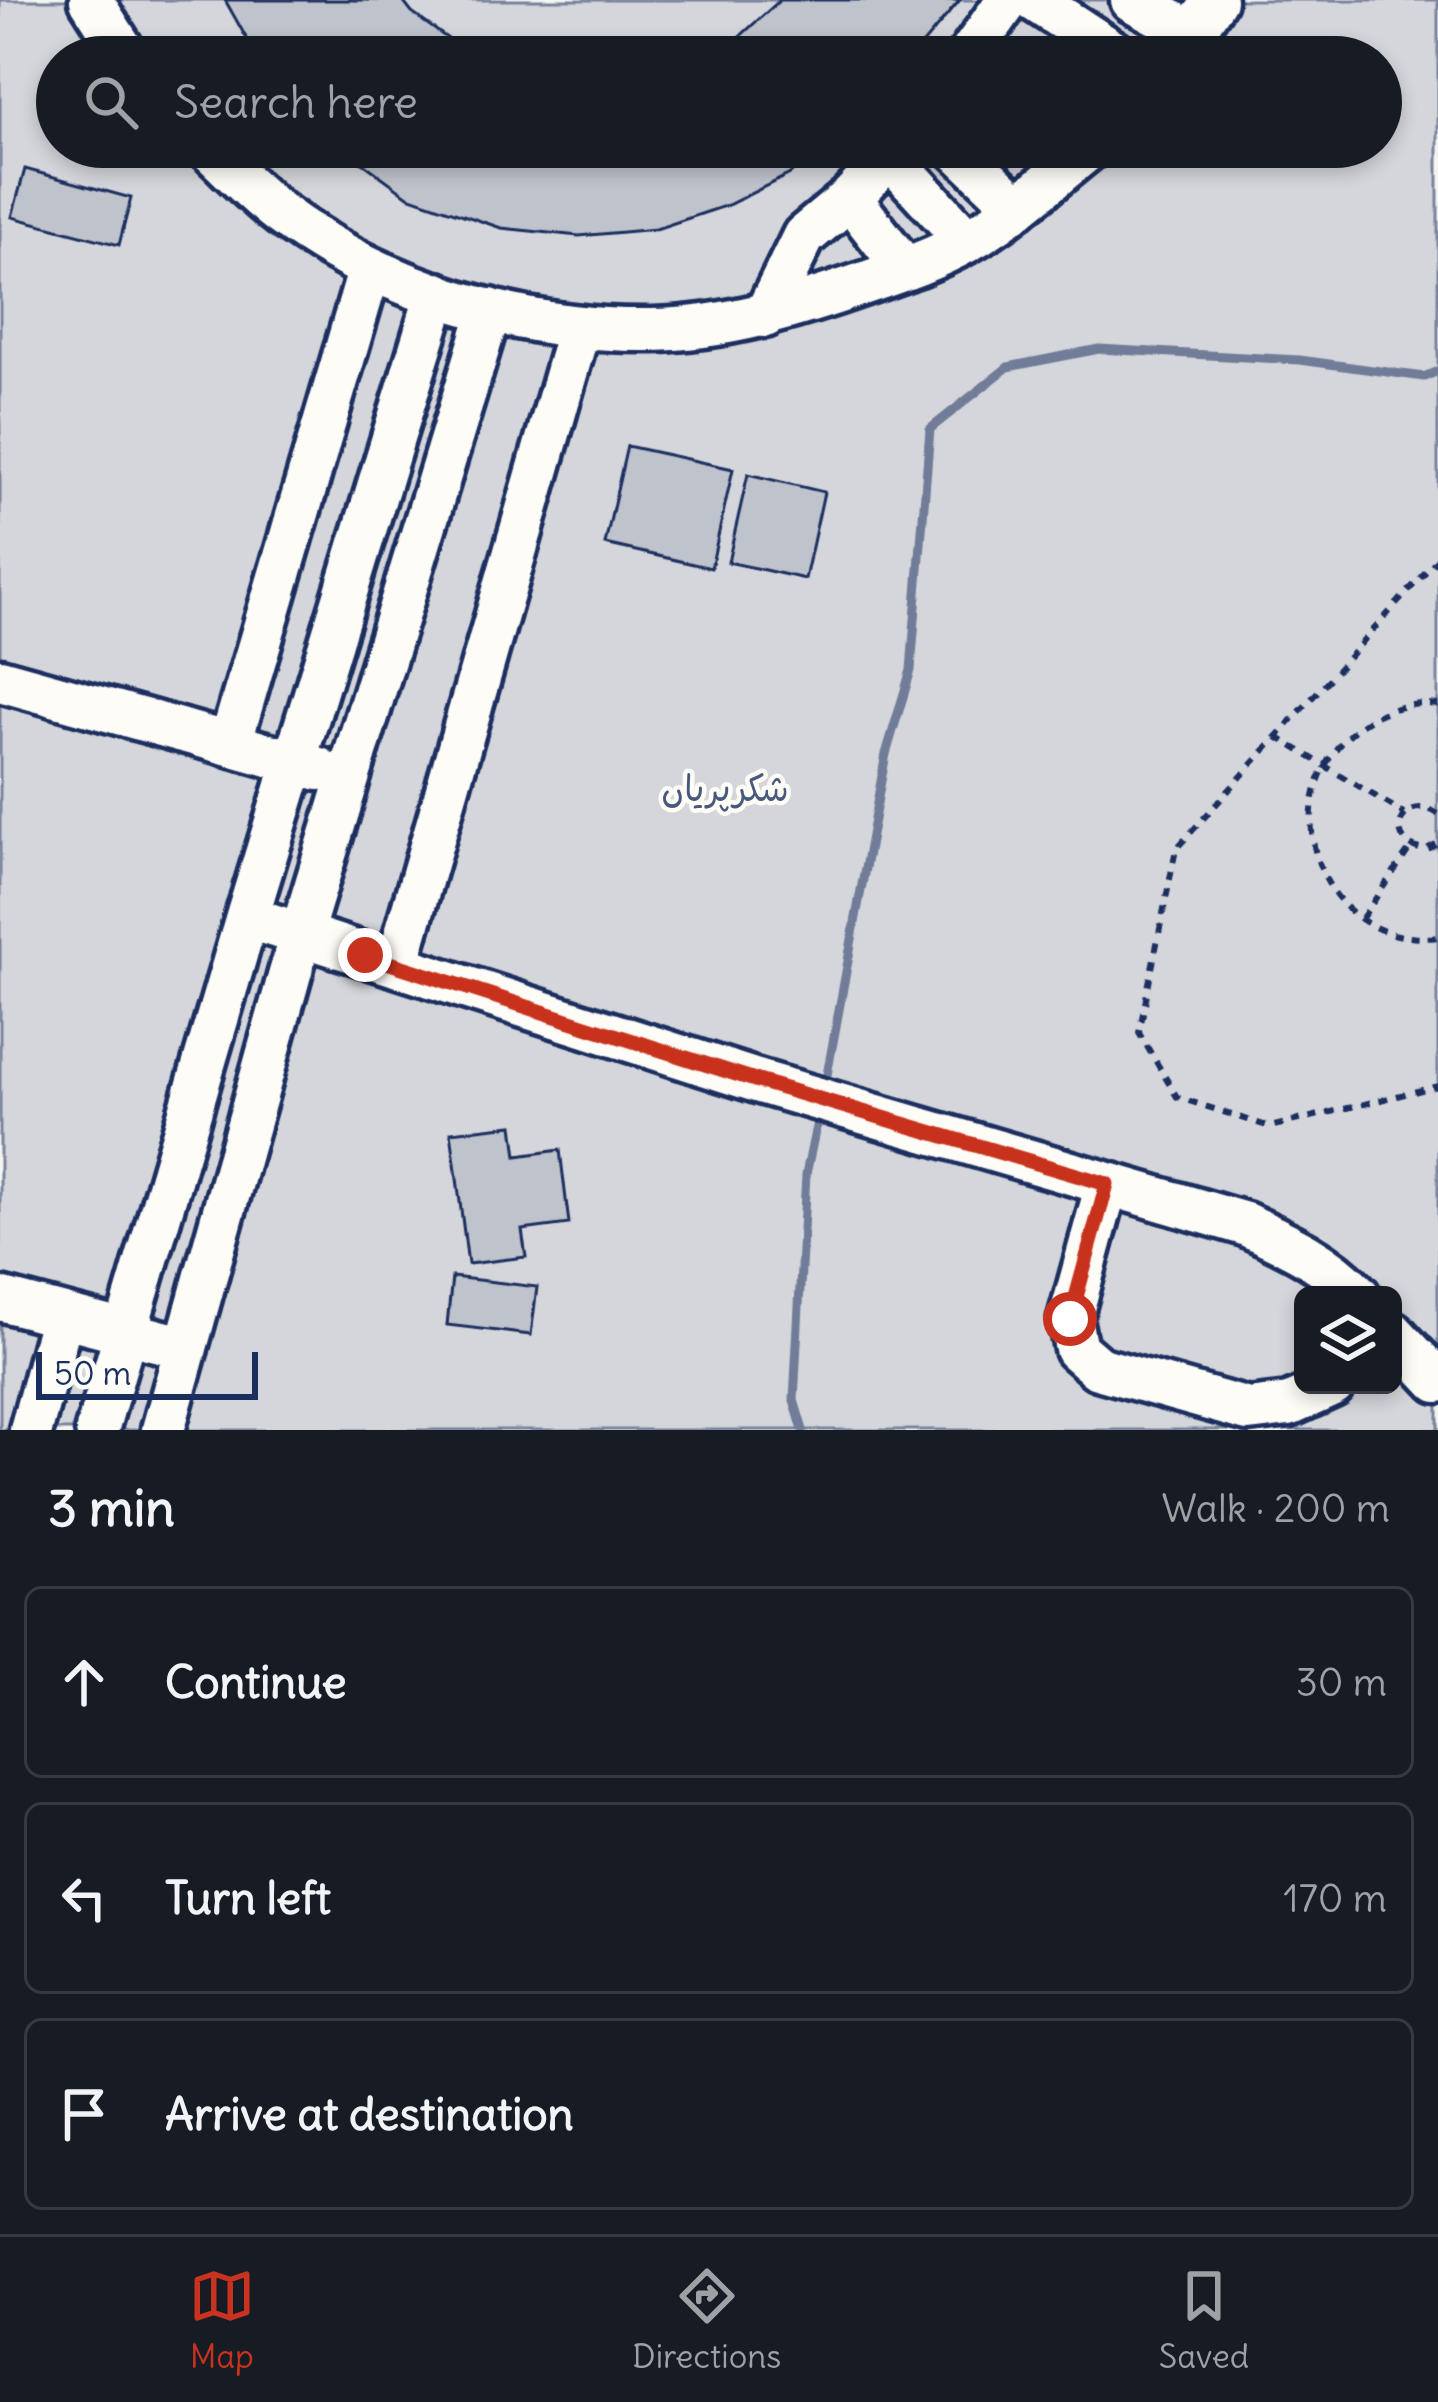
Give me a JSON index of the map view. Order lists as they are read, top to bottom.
{
  "parks": ["شکرپریاں"],
  "scale_bar": "50 m",
  "page": {
    "search": "Search here",
    "scale": "50 m",
    "heading": ["3 min", "Walk · 200 m"],
    "list": [
      ["Continue", "30 m"],
      ["Turn left", "170 m"],
      "Arrive at destination"
    ],
    "nav": ["Map", "Directions", "Saved"]
  }
}
